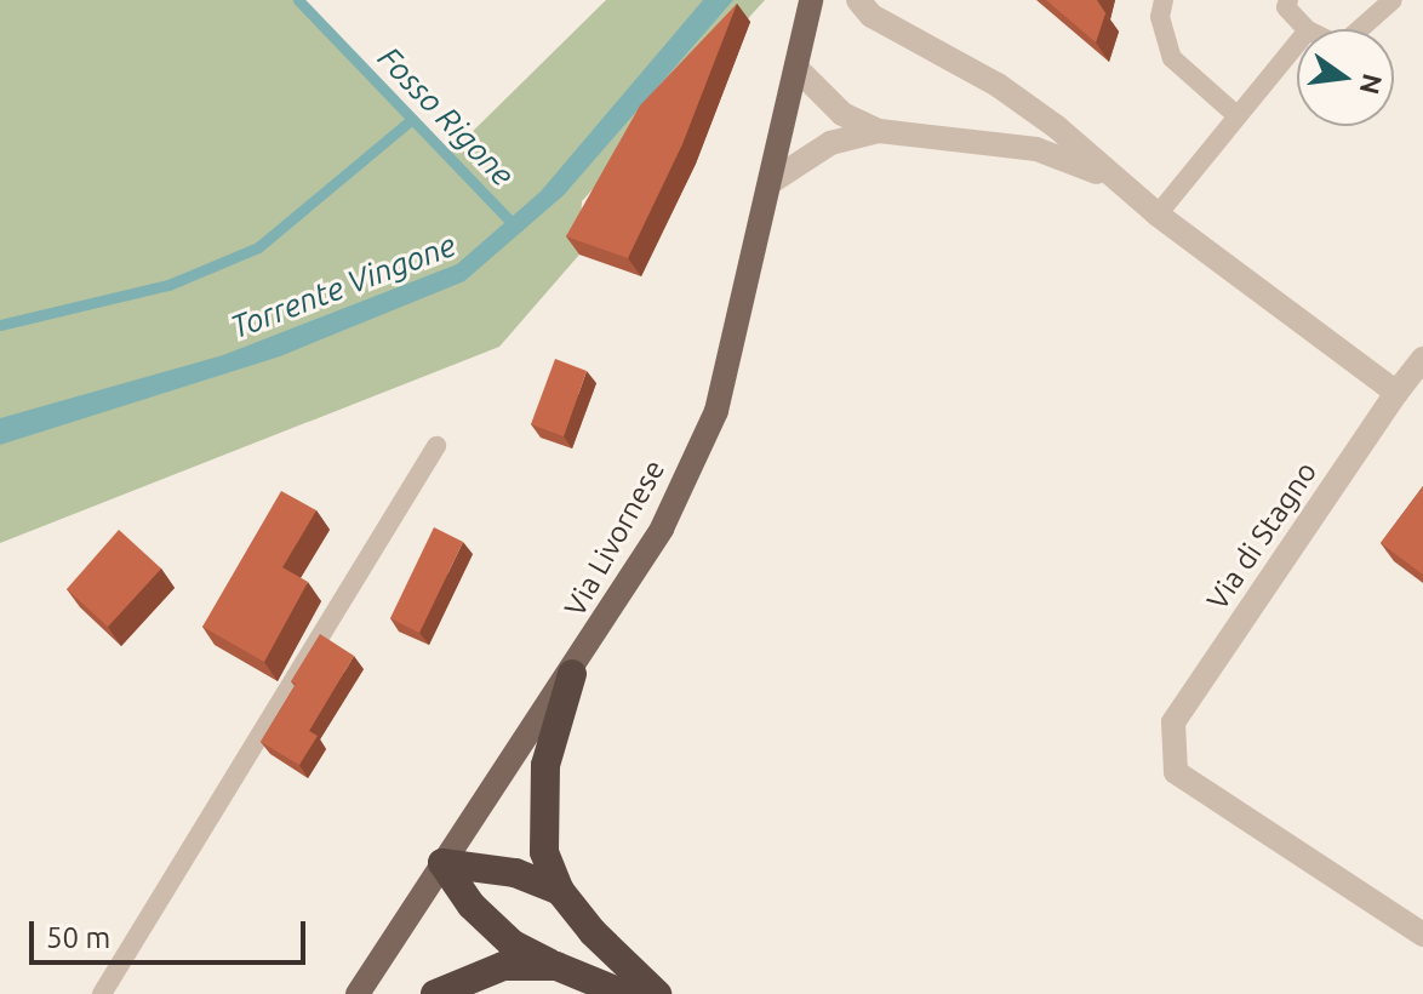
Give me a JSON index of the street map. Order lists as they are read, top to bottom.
{
  "streets": {
    "main road": ["Via Livornese"],
    "street": ["Via di Stagno"]
  },
  "water": ["Fosso Rigone", "Torrente Vingone"],
  "scale_bar": "50 m",
  "north": "right"
}
